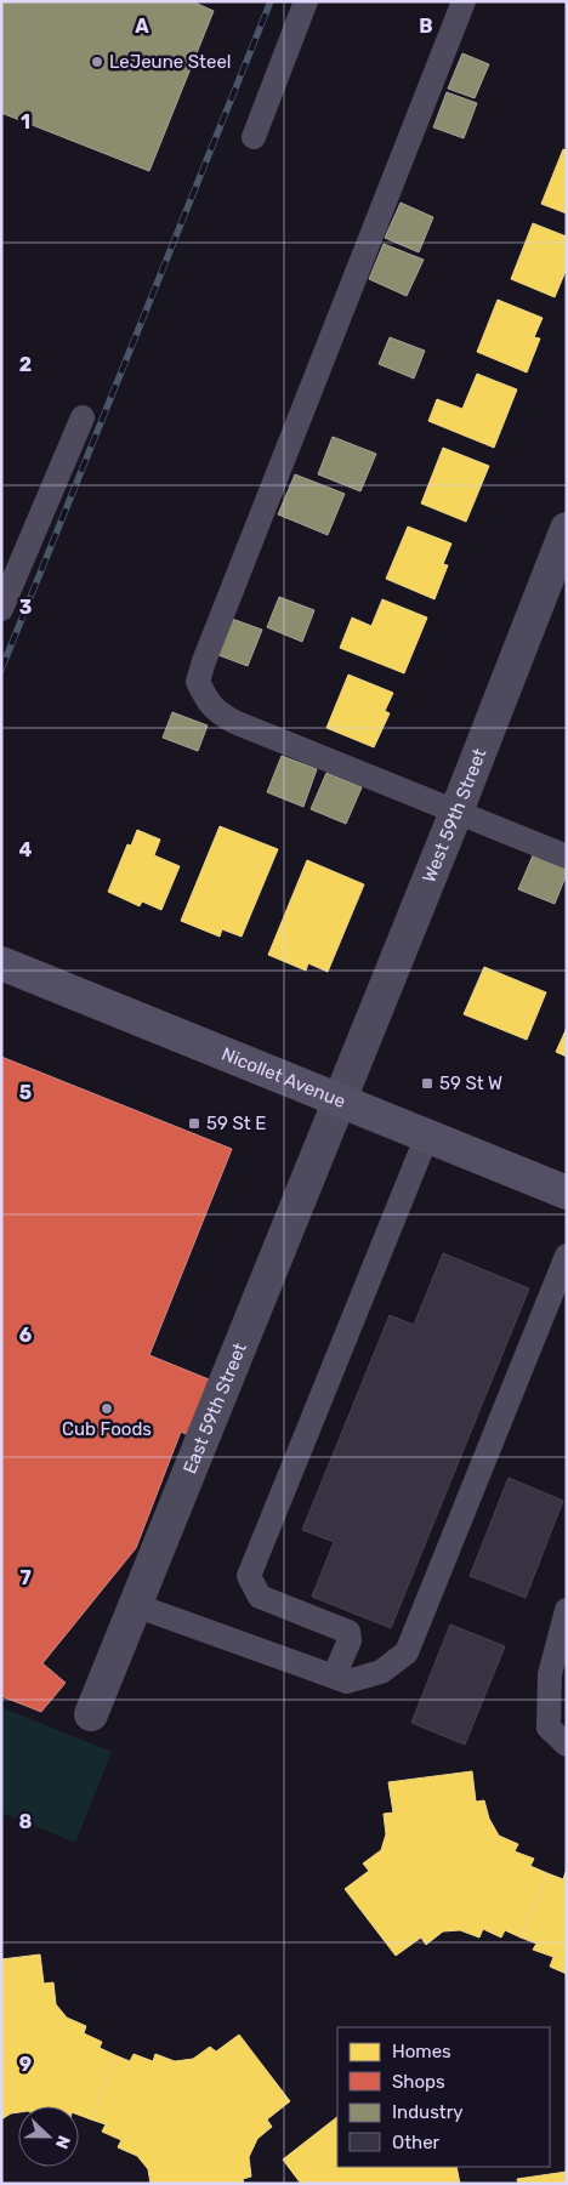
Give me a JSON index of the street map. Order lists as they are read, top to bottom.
{
  "streets": {
    "main road": ["Nicollet Avenue"],
    "street": ["West 59th Street", "East 59th Street"]
  },
  "crossings": [
    ["West 59th Street", "Nicollet Avenue"],
    ["West 59th Street", "East 59th Street"],
    ["Nicollet Avenue", "East 59th Street"]
  ],
  "places": {
    "other": ["LeJeune Steel", "Cub Foods"],
    "transit": ["59 St W", "59 St E"]
  },
  "legend": [
    "Homes",
    "Shops",
    "Industry",
    "Other"
  ],
  "north": "right",
  "grid": {
    "columns": ["A", "B"],
    "rows": [
      "1",
      "2",
      "3",
      "4",
      "5",
      "6",
      "7",
      "8",
      "9"
    ]
  }
}
